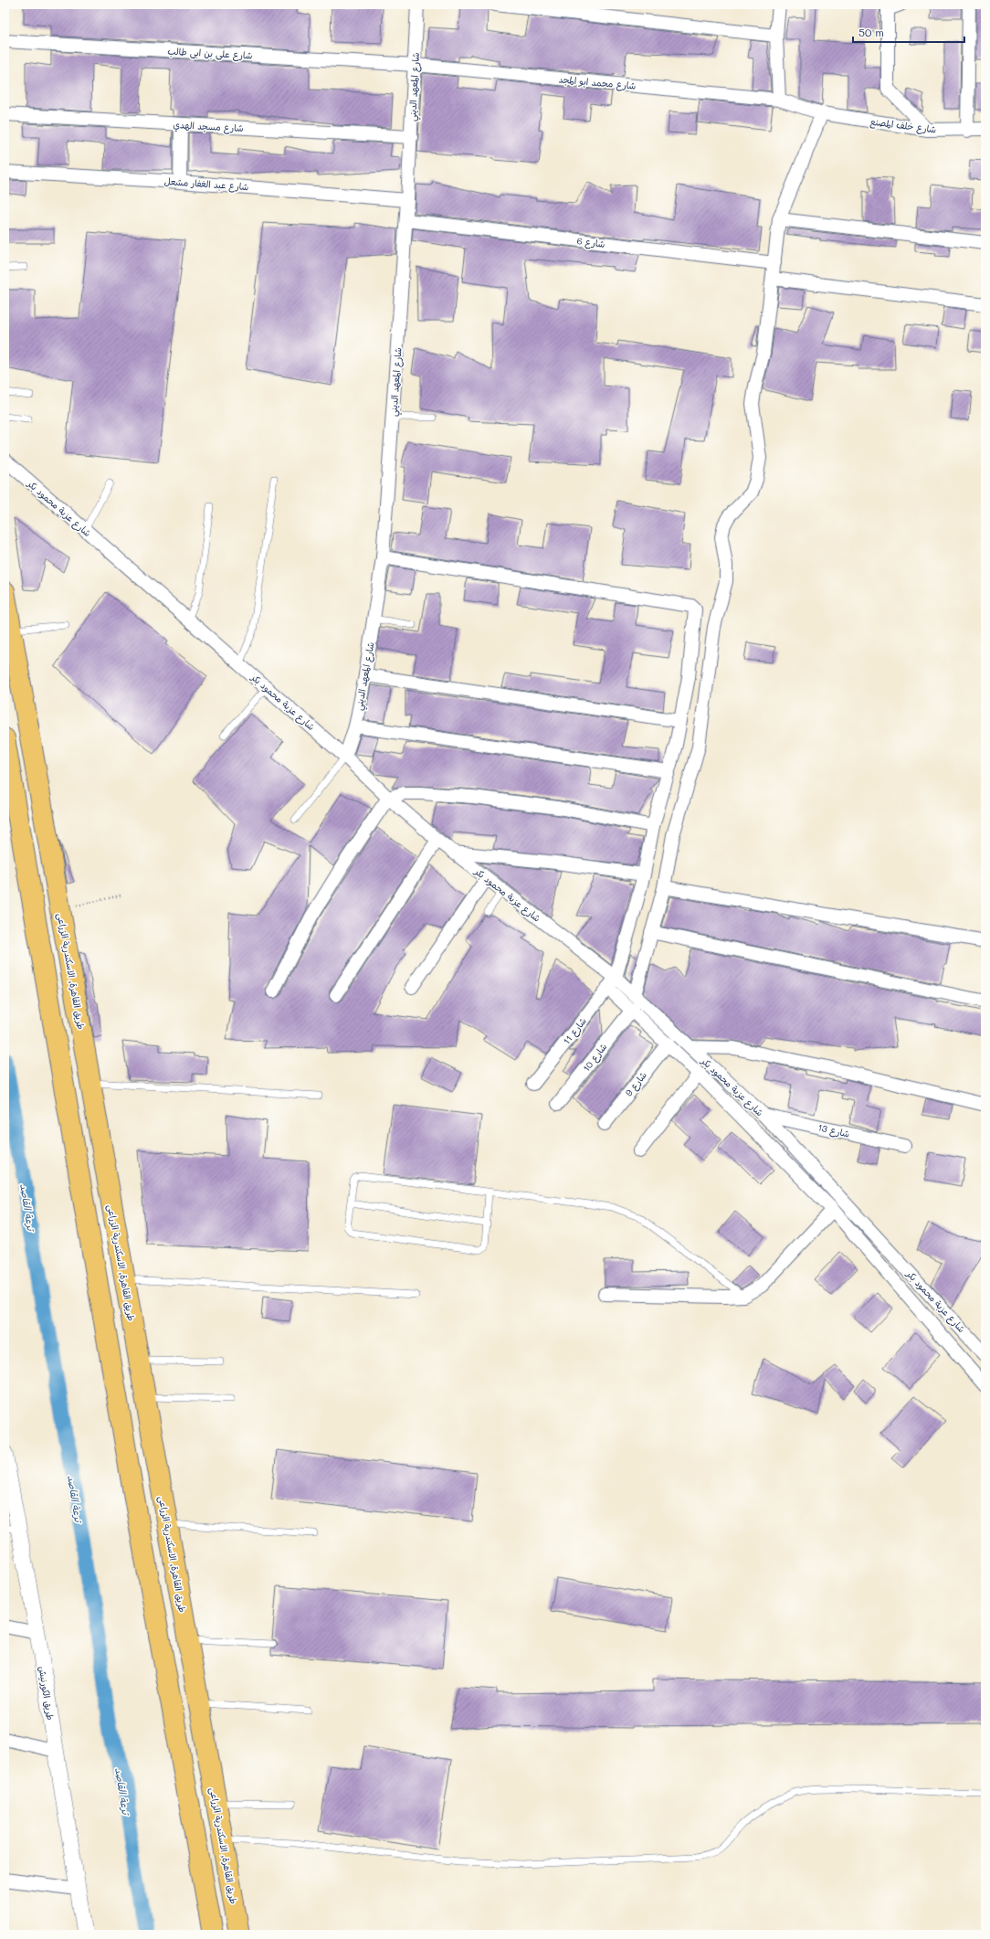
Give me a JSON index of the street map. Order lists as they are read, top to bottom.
{
  "streets": {
    "highway": ["طريق القاهرة, الاسكندرية الزراعى"],
    "street": [
      "شارع على بن ابى طالب",
      "شارع محمد ابو المجد",
      "شارع المعهد الديني",
      "شارع خلف المصنع",
      "شارع مسجد الهدي",
      "شارع عبد الغفار مشعل",
      "شارع 6",
      "شارع عزبة محمود بكر",
      "شارع 11",
      "شارع 10",
      "شارع 9",
      "شارع 13",
      "طريق الكورنيش"
    ]
  },
  "crossings": [
    ["شارع على بن ابى طالب", "شارع محمد ابو المجد"],
    ["شارع على بن ابى طالب", "شارع المعهد الديني"],
    ["شارع محمد ابو المجد", "شارع المعهد الديني"],
    ["شارع محمد ابو المجد", "شارع خلف المصنع"],
    ["شارع المعهد الديني", "شارع مسجد الهدي"],
    ["شارع المعهد الديني", "شارع عبد الغفار مشعل"],
    ["شارع المعهد الديني", "شارع 6"],
    ["شارع المعهد الديني", "شارع عزبة محمود بكر"],
    ["شارع عزبة محمود بكر", "شارع 11"],
    ["شارع عزبة محمود بكر", "شارع 10"],
    ["شارع عزبة محمود بكر", "شارع 9"],
    ["شارع عزبة محمود بكر", "شارع 13"]
  ],
  "water": ["ترعة القاصد"],
  "scale_bar": "50 m"
}
